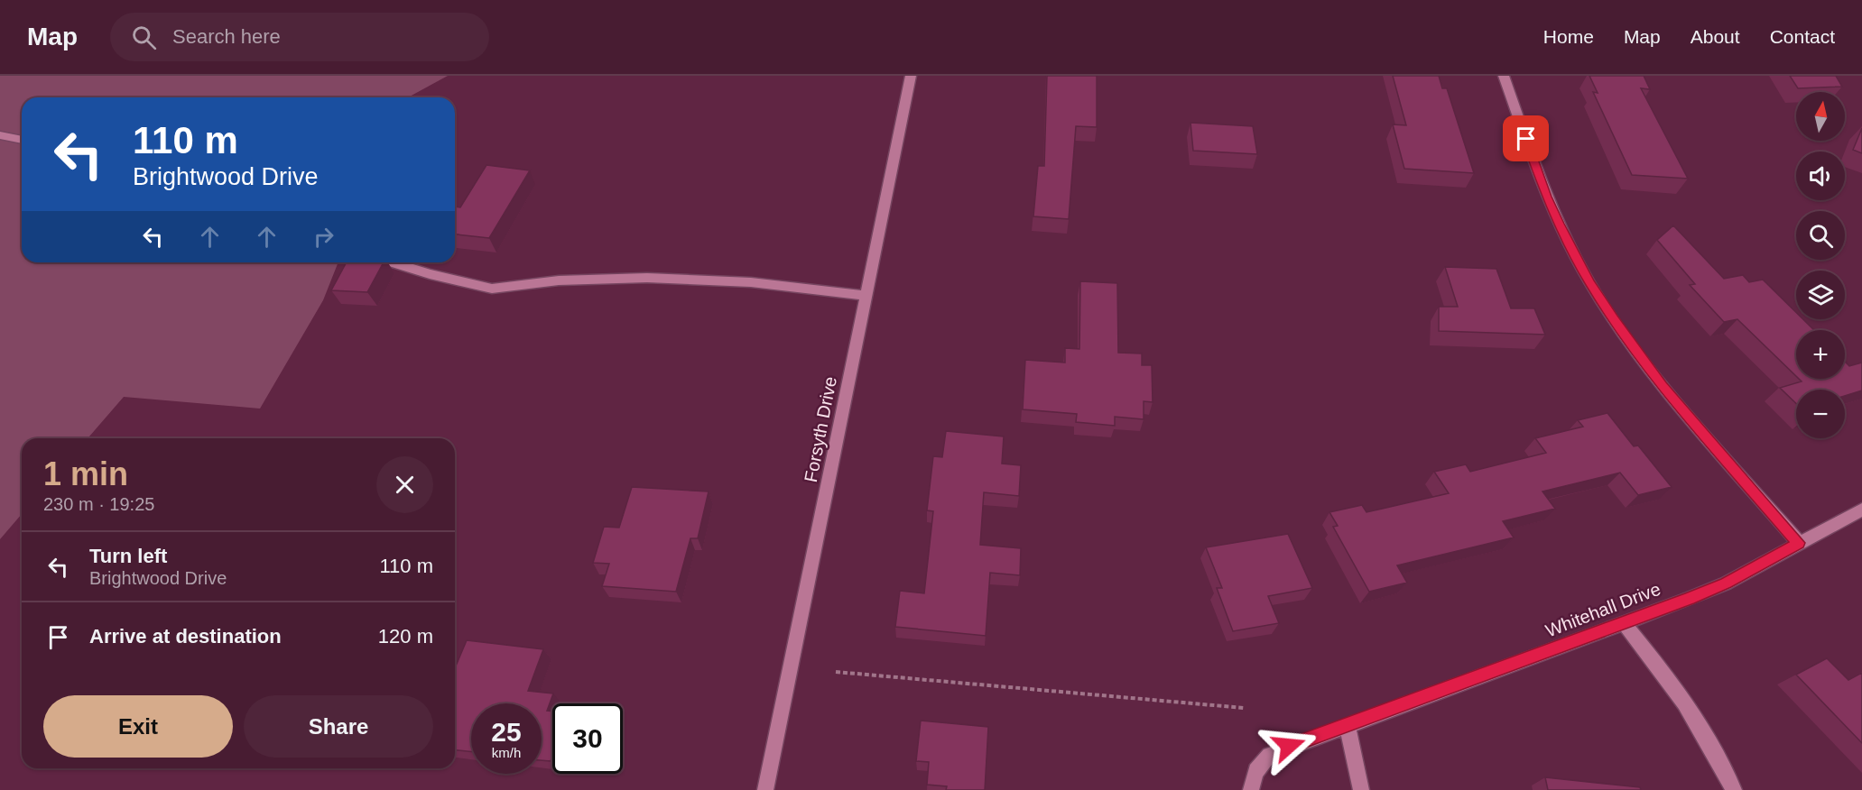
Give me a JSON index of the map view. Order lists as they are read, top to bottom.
{
  "streets": {
    "street": ["Forsyth Drive", "Whitehall Drive"]
  },
  "north": "top",
  "page": {
    "header": "Map",
    "search": "Search here",
    "nav": [
      "Home",
      "Map",
      "About",
      "Contact"
    ],
    "map_buttons": ["+", "−"],
    "turn": ["110 m", "Brightwood Drive"],
    "heading": ["1 min", "230 m · 19:25"],
    "list": [
      {
        "name": "Turn left",
        "note": "Brightwood Drive",
        "value": "110 m"
      },
      {
        "name": "Arrive at destination",
        "value": "120 m"
      }
    ],
    "buttons": ["Exit", "Share"],
    "speed": "25 km/h",
    "limit": "30"
  }
}
